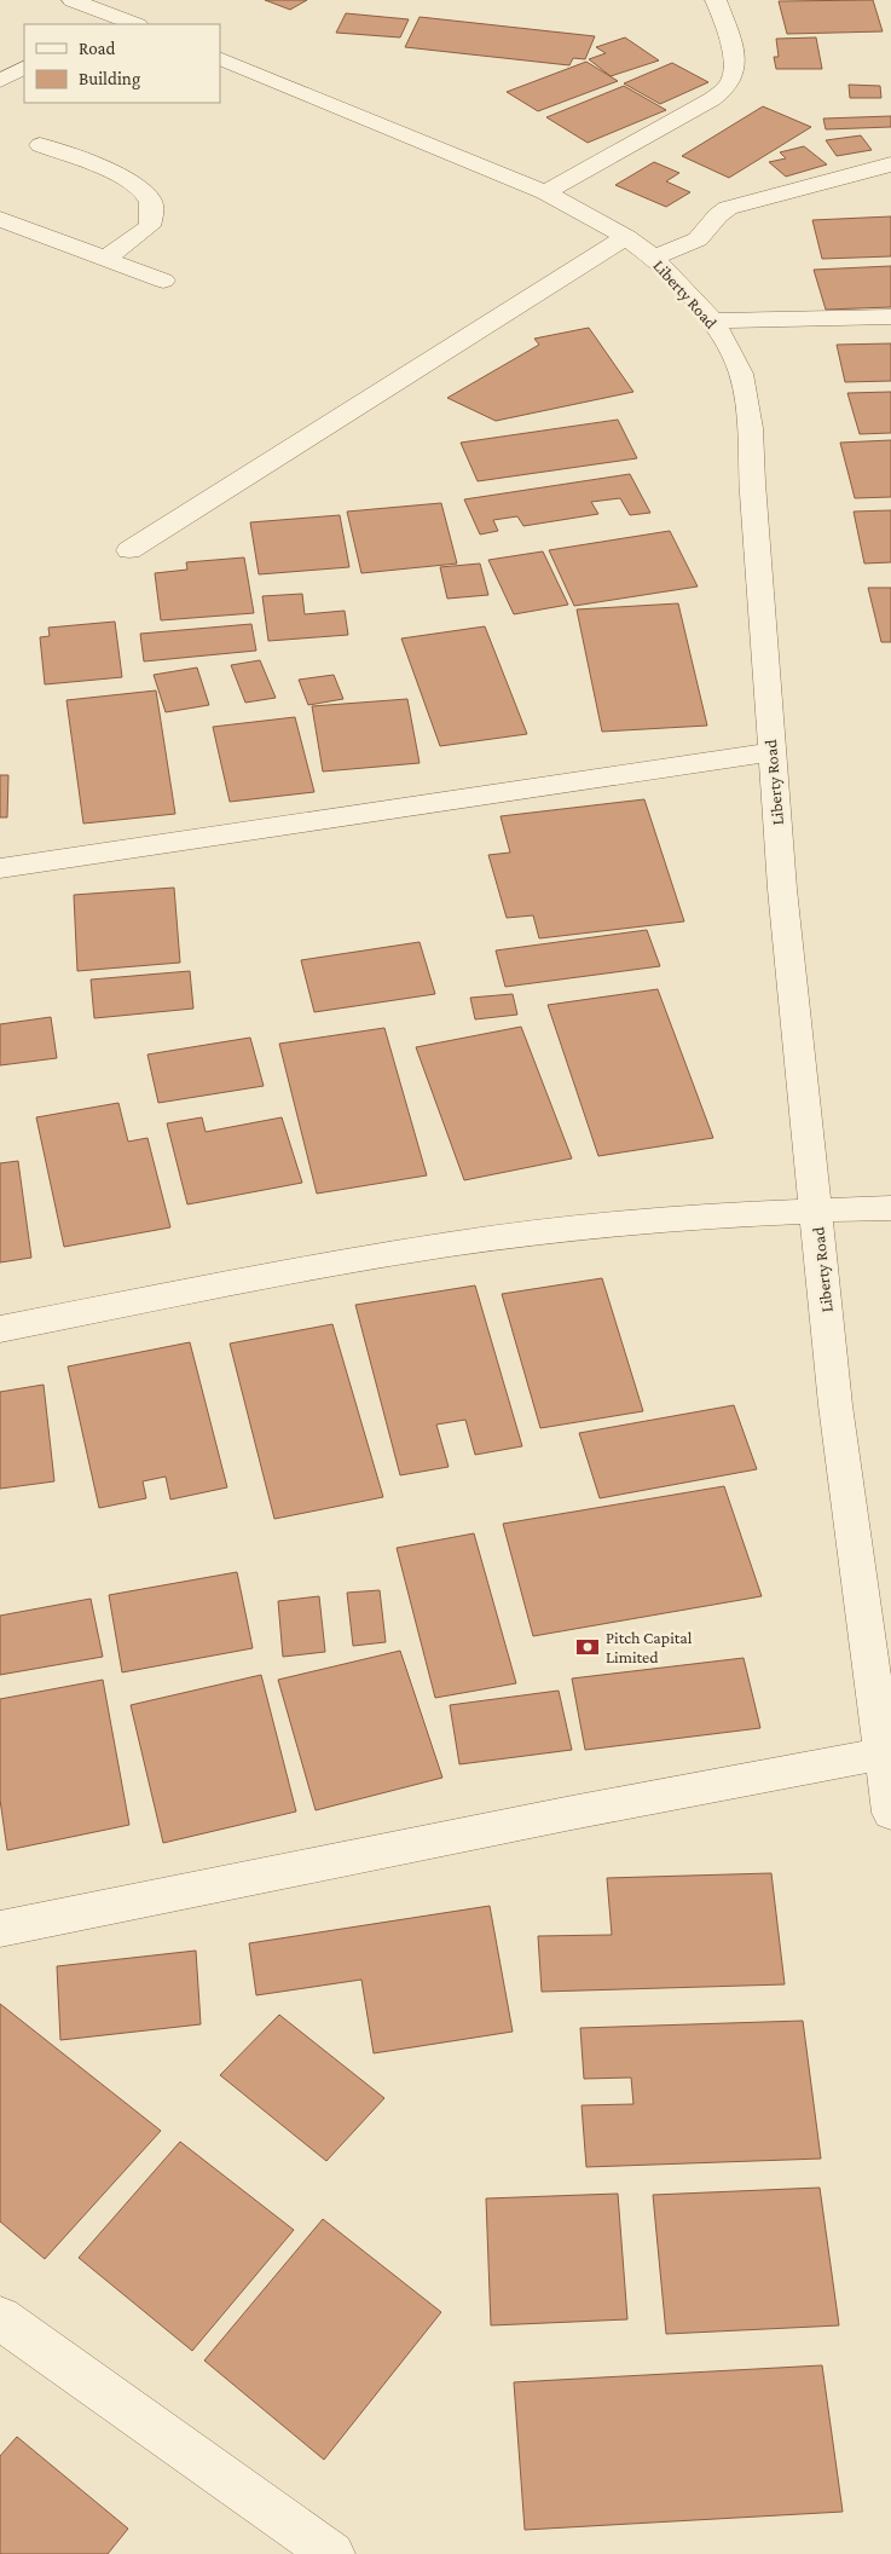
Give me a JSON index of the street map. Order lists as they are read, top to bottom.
{
  "streets": {
    "street": ["Liberty Road"]
  },
  "places": {
    "bank": ["Pitch Capital Limited"]
  },
  "legend": ["Road", "Building"]
}
